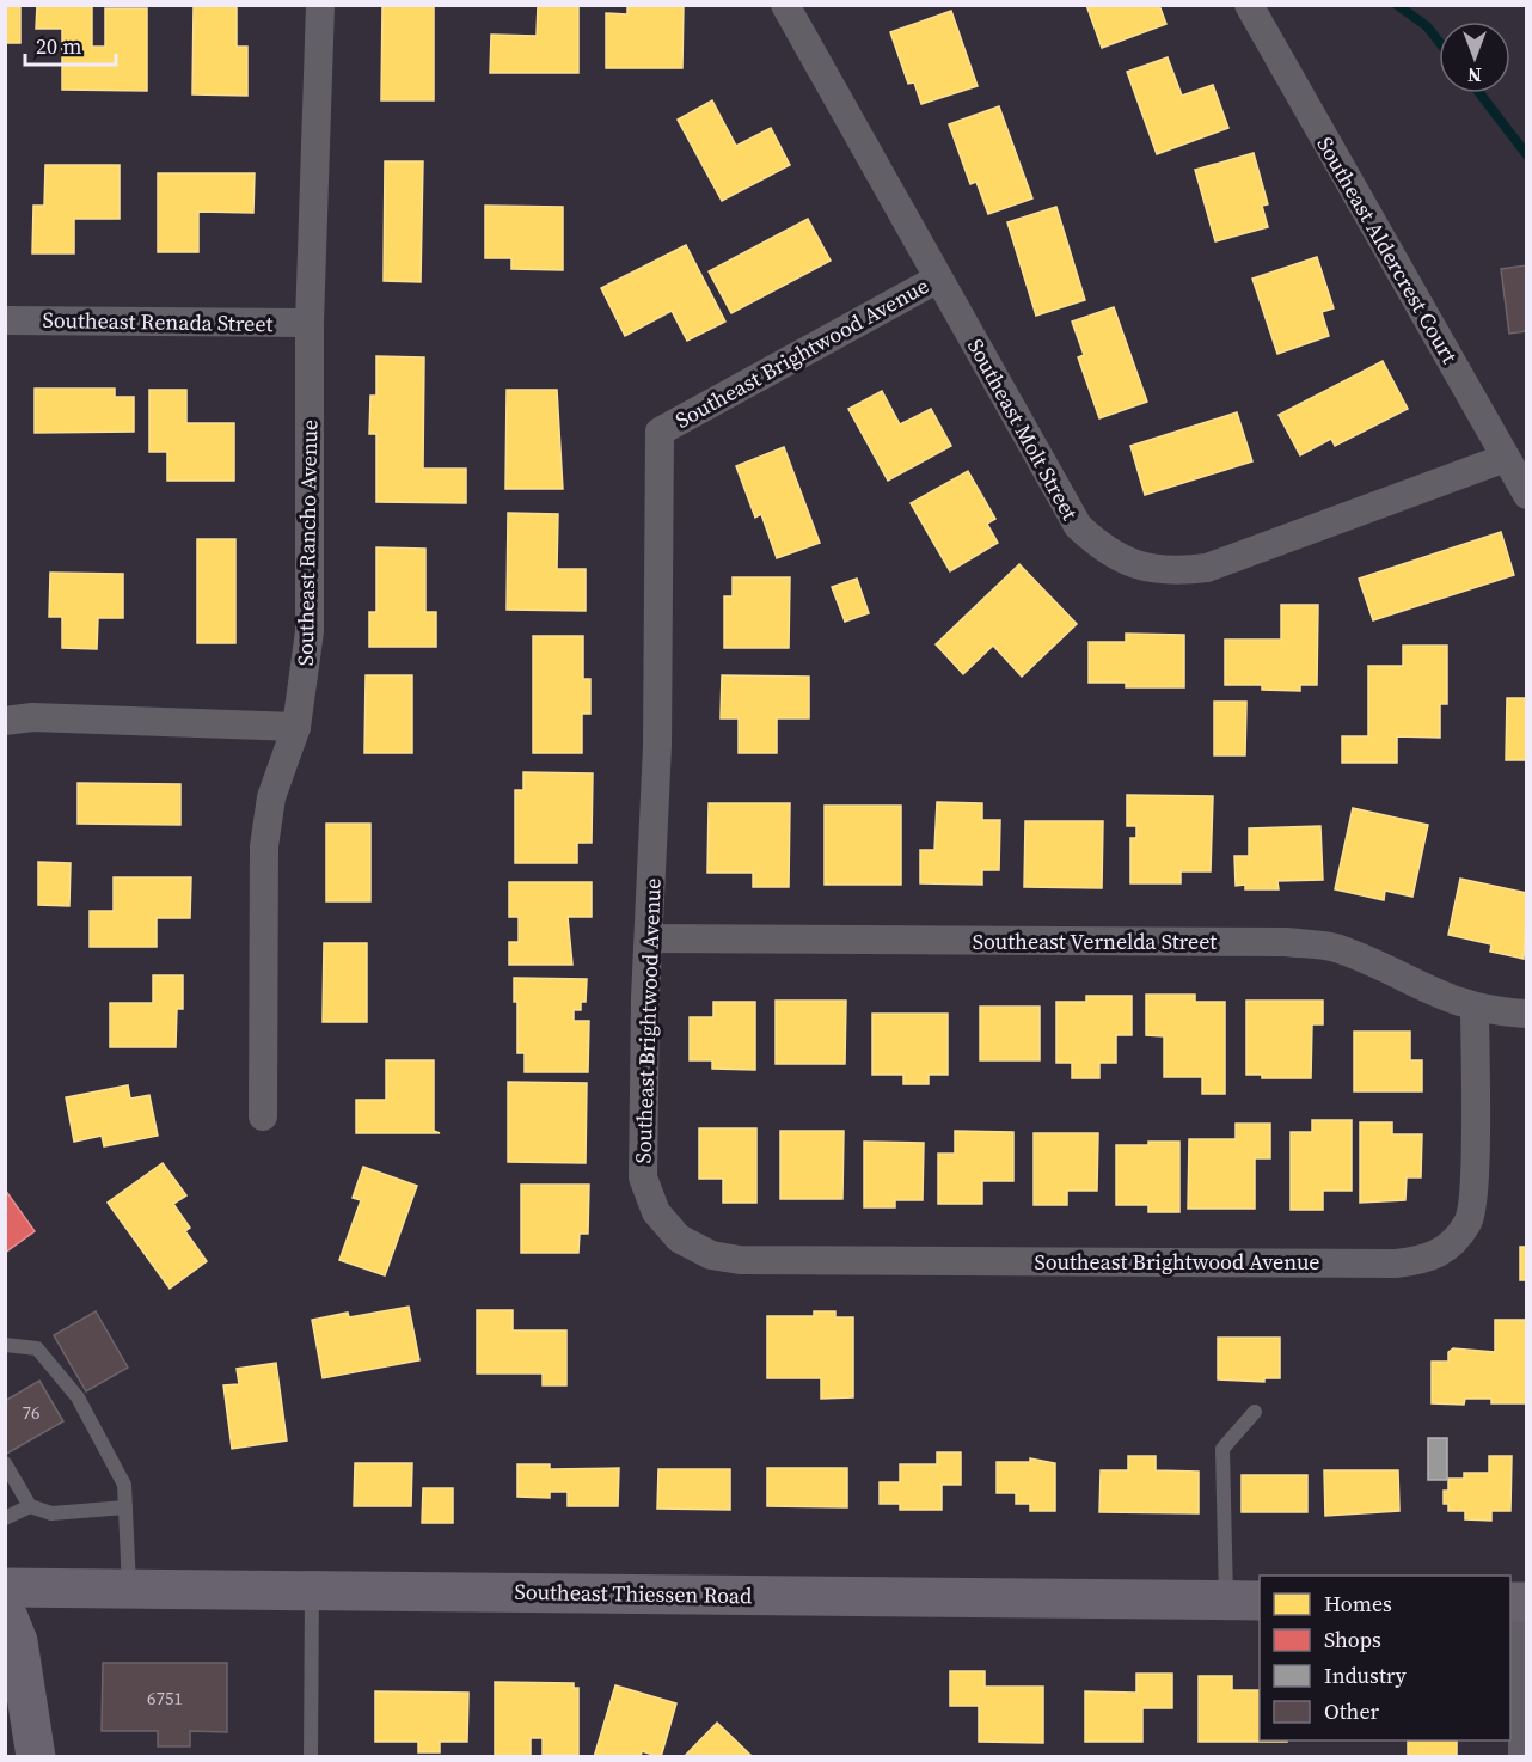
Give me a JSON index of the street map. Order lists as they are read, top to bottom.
{
  "streets": {
    "main road": ["Southeast Thiessen Road"],
    "street": [
      "Southeast Aldercrest Court",
      "Southeast Renada Street",
      "Southeast Brightwood Avenue",
      "Southeast Molt Street",
      "Southeast Rancho Avenue",
      "Southeast Vernelda Street"
    ]
  },
  "crossings": [
    ["Southeast Aldercrest Court", "Southeast Molt Street"],
    ["Southeast Renada Street", "Southeast Rancho Avenue"],
    ["Southeast Brightwood Avenue", "Southeast Molt Street"],
    ["Southeast Brightwood Avenue", "Southeast Vernelda Street"]
  ],
  "house_numbers": ["76", "6751"],
  "legend": [
    "Homes",
    "Shops",
    "Industry",
    "Other"
  ],
  "scale_bar": "20 m",
  "north": "bottom"
}
